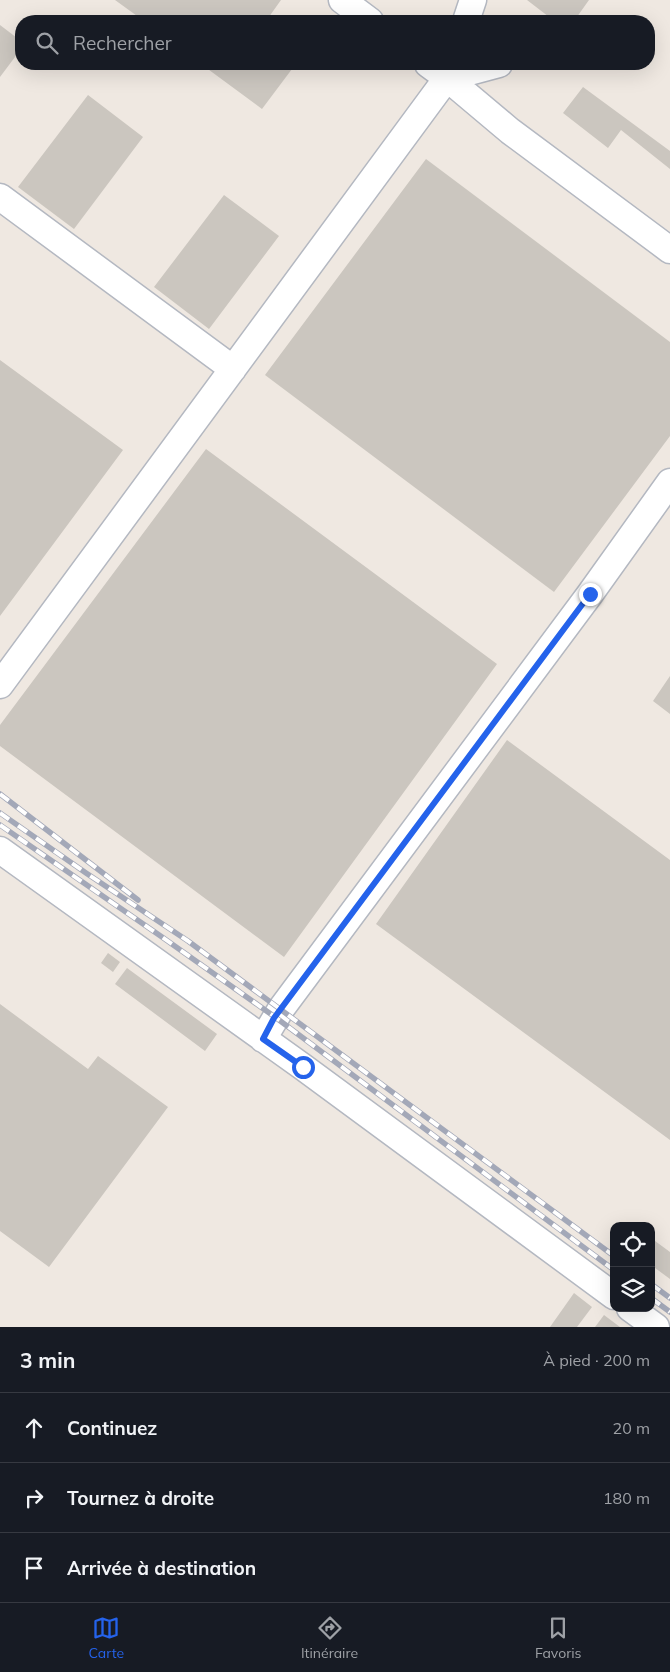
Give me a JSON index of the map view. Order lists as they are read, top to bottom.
{
  "page": {
    "search": "Rechercher",
    "heading": ["3 min", "À pied · 200 m"],
    "list": [
      ["Continuez", "20 m"],
      ["Tournez à droite", "180 m"],
      "Arrivée à destination"
    ],
    "nav": ["Carte", "Itinéraire", "Favoris"]
  }
}
